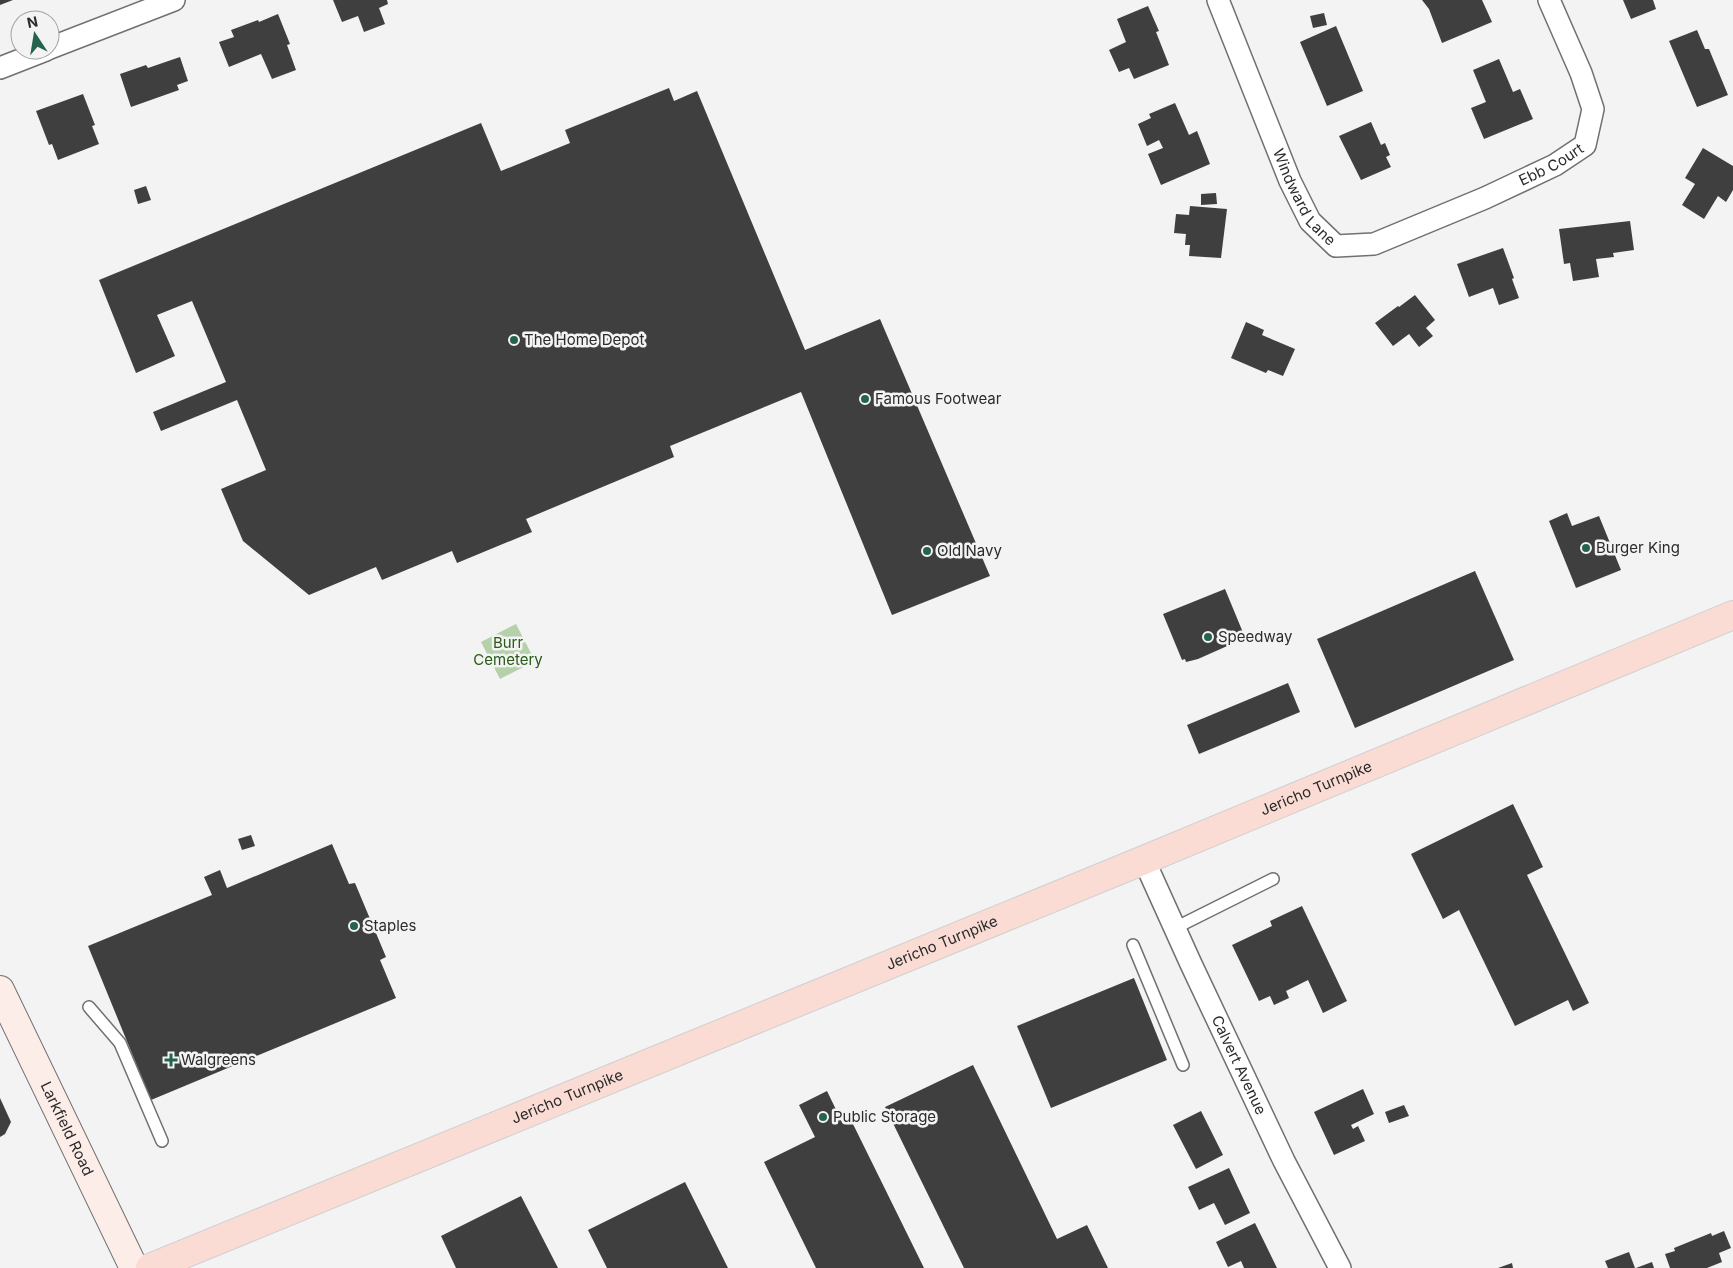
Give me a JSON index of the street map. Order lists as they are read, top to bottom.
{
  "streets": {
    "main road": ["Jericho Turnpike", "Larkfield Road"],
    "street": ["Ebb Court", "Windward Lane", "Calvert Avenue"]
  },
  "crossings": [
    ["Ebb Court", "Windward Lane"],
    ["Jericho Turnpike", "Calvert Avenue"]
  ],
  "parks": ["Burr Cemetery"],
  "places": {
    "other": [
      "The Home Depot",
      "Famous Footwear",
      "Burger King",
      "Old Navy",
      "Speedway",
      "Staples",
      "Public Storage"
    ],
    "health": ["Walgreens"]
  },
  "north": "top"
}
